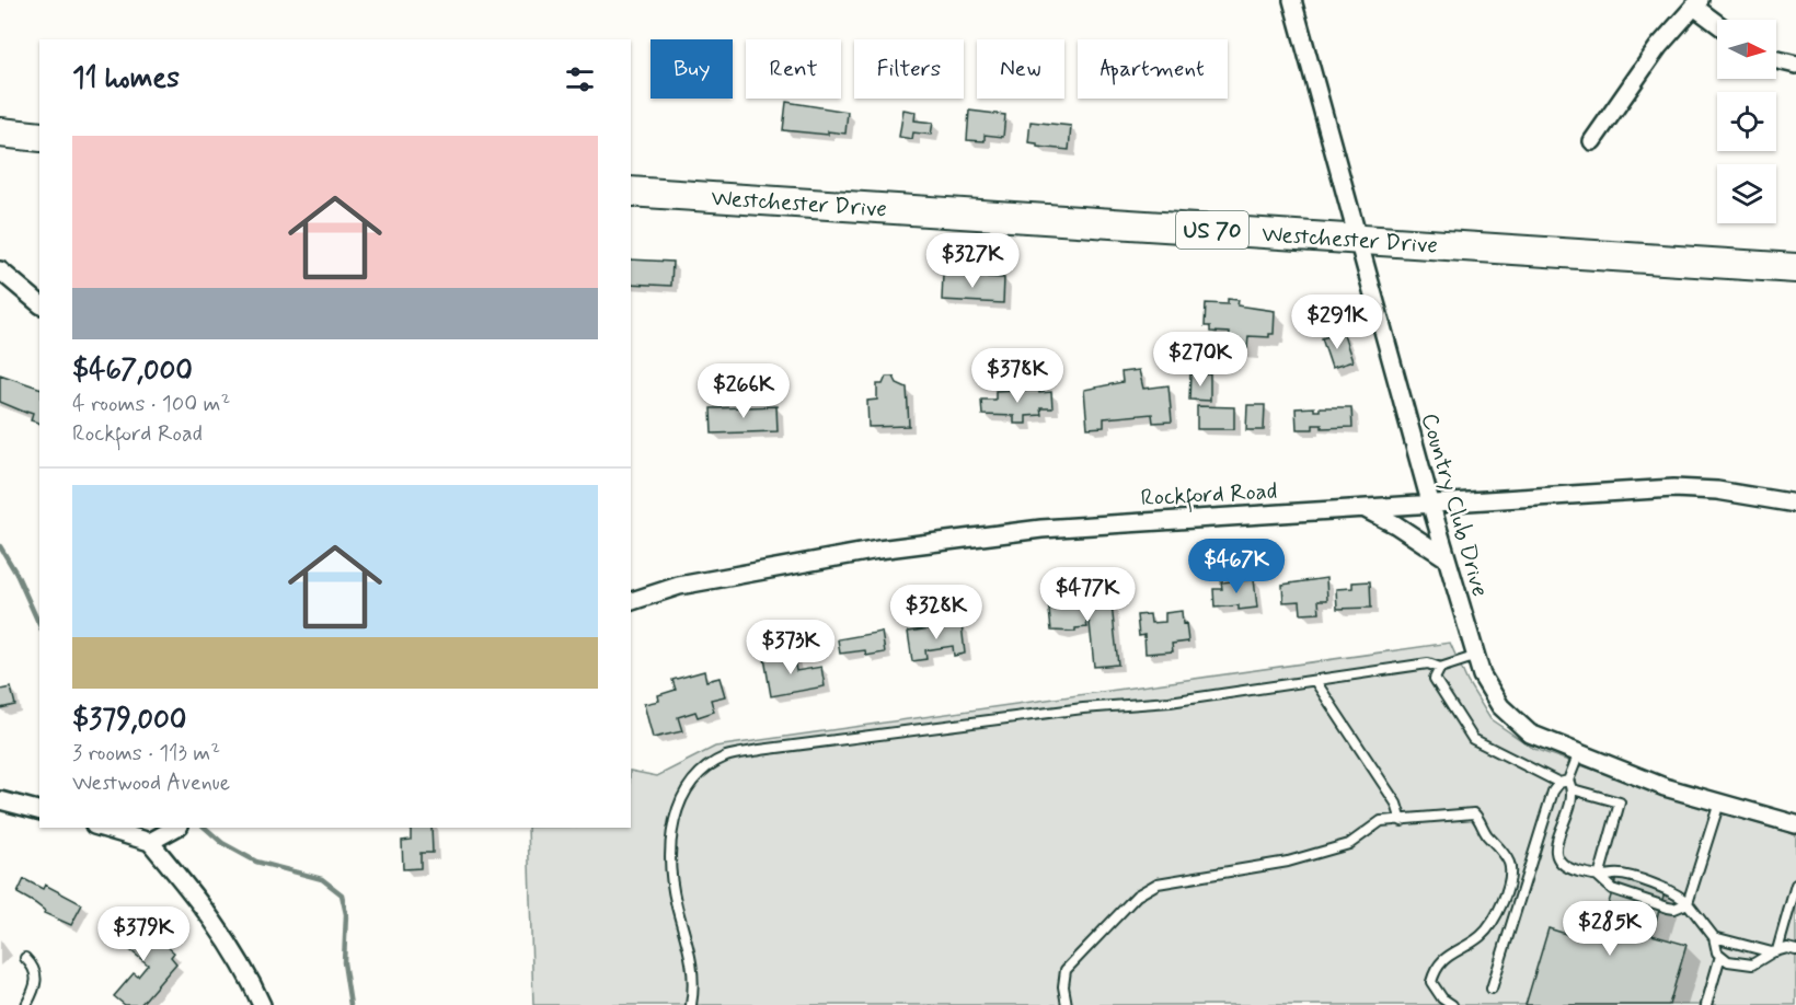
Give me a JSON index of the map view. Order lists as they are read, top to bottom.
{
  "streets": {
    "main road": ["Westchester Drive", "US 70"],
    "street": ["Rockford Road", "Country Club Drive"]
  },
  "crossings": [
    ["Westchester Drive", "Country Club Drive"],
    ["Rockford Road", "Country Club Drive"]
  ],
  "north": "right",
  "page": {
    "chip": [
      "Buy",
      "Rent",
      "Filters",
      "New",
      "Apartment"
    ],
    "heading": "11 homes",
    "list": [
      {
        "name": "$467,000",
        "note": "4 rooms · 100 m² · Rockford Road"
      },
      {
        "name": "$379,000",
        "note": "3 rooms · 113 m² · Westwood Avenue"
      }
    ],
    "price": [
      "$327K",
      "$291K",
      "$270K",
      "$378K",
      "$266K",
      "$467K",
      "$477K",
      "$328K",
      "$373K",
      "$285K",
      "$379K"
    ]
  }
}
